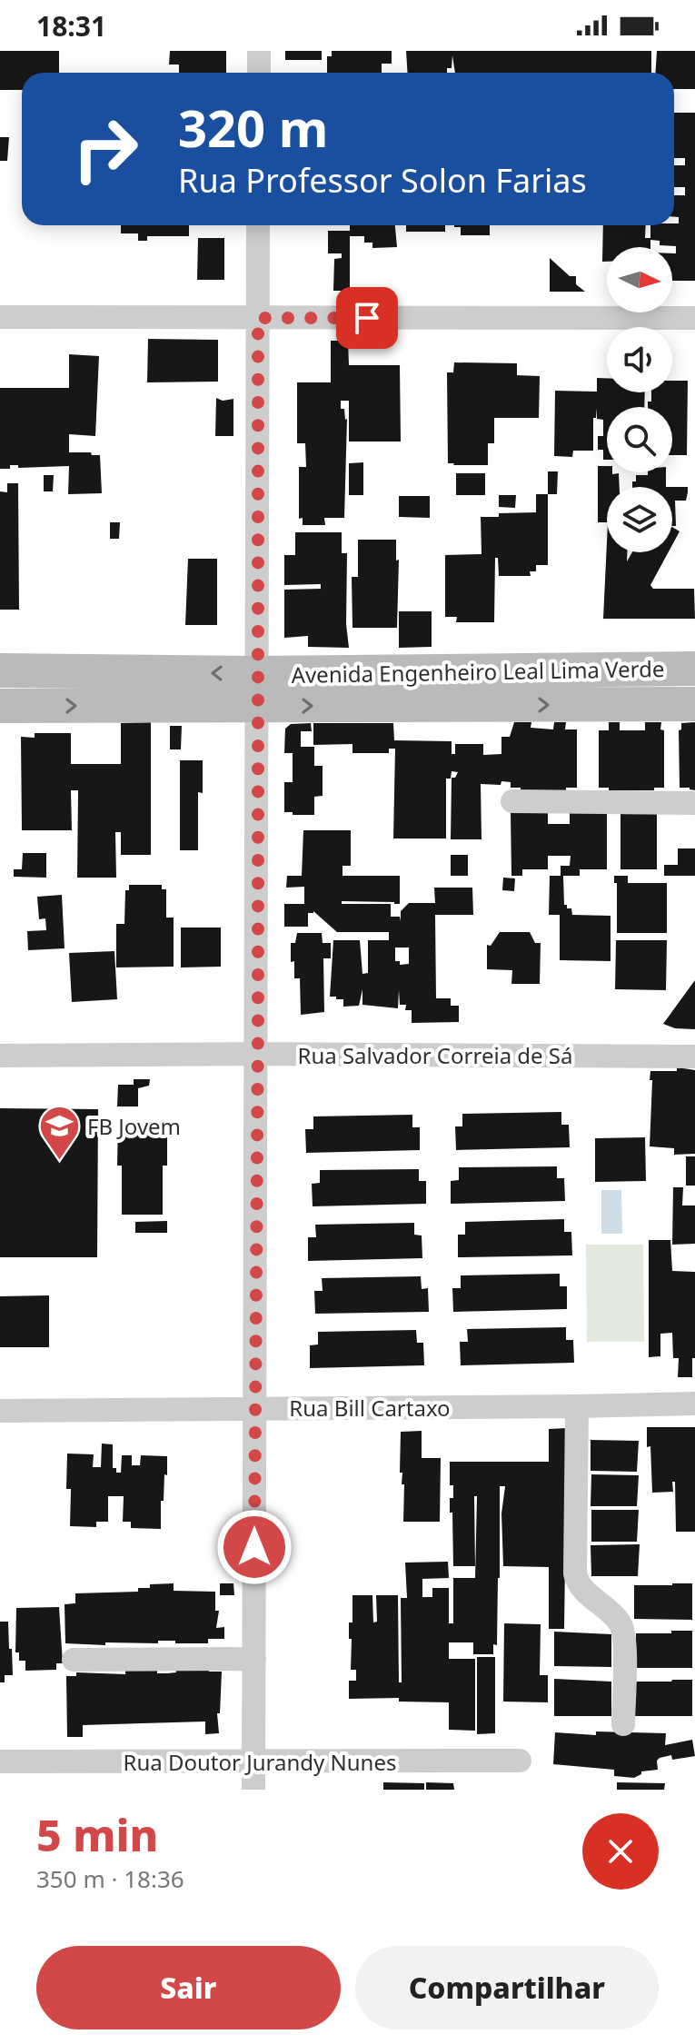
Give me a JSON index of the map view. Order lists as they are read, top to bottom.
{
  "streets": {
    "main road": ["Avenida Engenheiro Leal Lima Verde"],
    "street": ["Rua Salvador Correia de Sá", "Rua Bill Cartaxo", "Rua Doutor Jurandy Nunes"]
  },
  "places": {
    "school or university": ["FB Jovem"]
  },
  "north": "right",
  "page": {
    "status": "18:31",
    "turn": ["320 m", "Rua Professor Solon Farias"],
    "heading": ["5 min", "350 m · 18:36"],
    "buttons": ["Sair", "Compartilhar"]
  }
}
